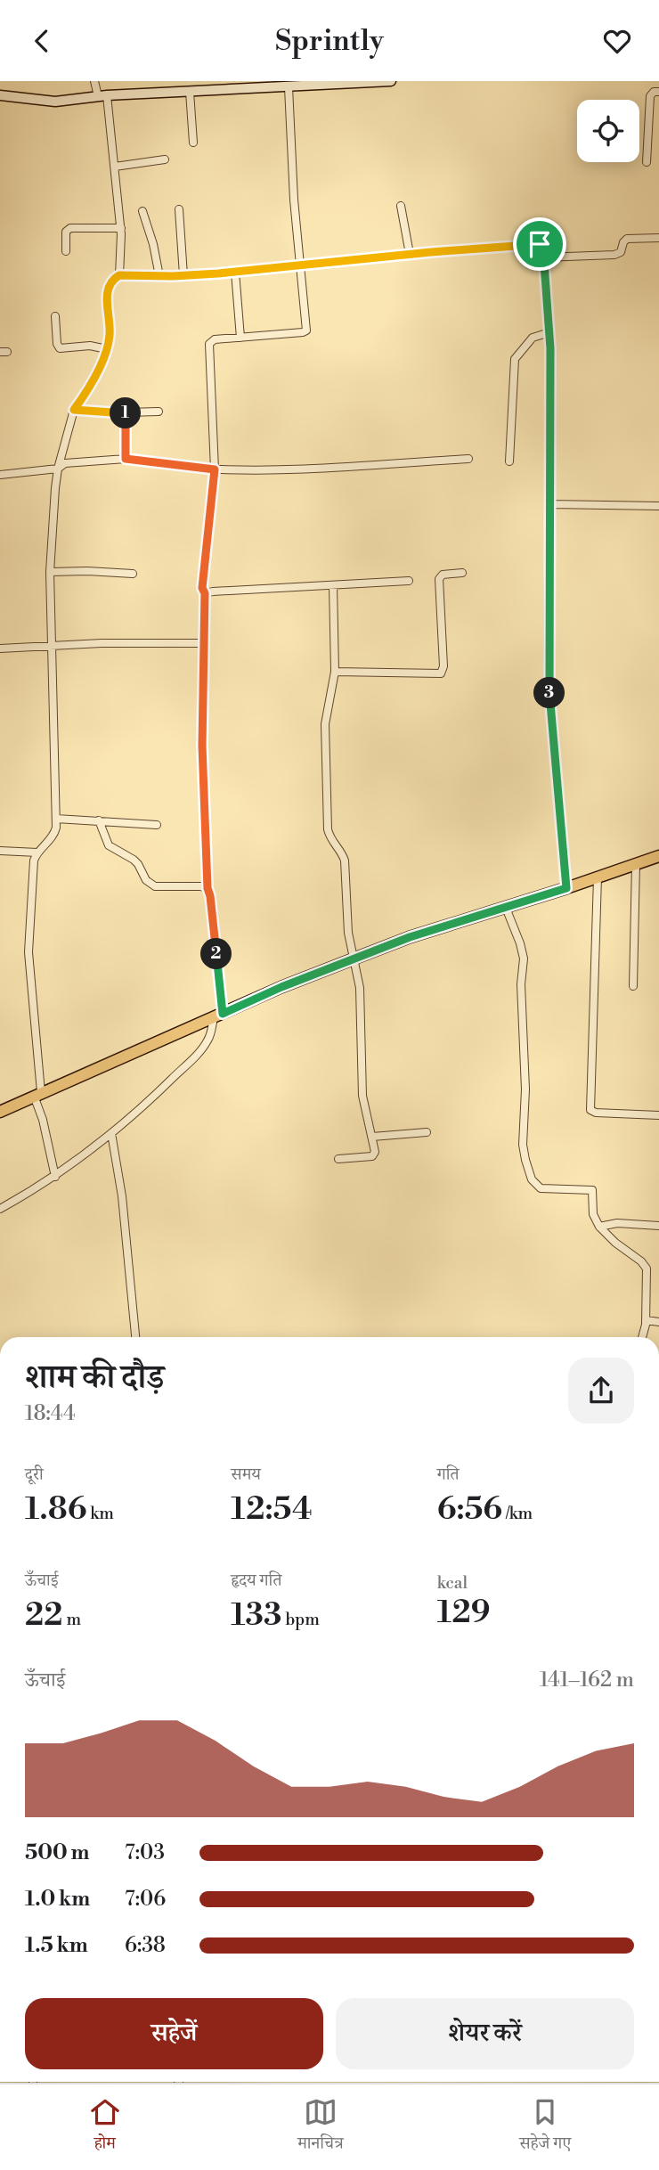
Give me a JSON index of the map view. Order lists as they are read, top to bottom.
{
  "page": {
    "header": "Sprintly",
    "pins": ["1", "3", "2"],
    "heading": ["शाम की दौड़", "18:44"],
    "stats": [
      ["दूरी", "1.86 km"],
      ["समय", "12:54"],
      ["गति", "6:56 /km"],
      ["ऊँचाई", "22 m"],
      ["हृदय गति", "133 bpm"],
      ["kcal", "129"]
    ],
    "chart": ["ऊँचाई", "141–162 m"],
    "list": [
      {
        "name": "500 m",
        "note": "7:03"
      },
      {
        "name": "1.0 km",
        "note": "7:06"
      },
      {
        "name": "1.5 km",
        "note": "6:38"
      }
    ],
    "buttons": ["सहेजें", "शेयर करें"],
    "tabs": ["होम", "मानचित्र", "सहेजे गए"]
  }
}
